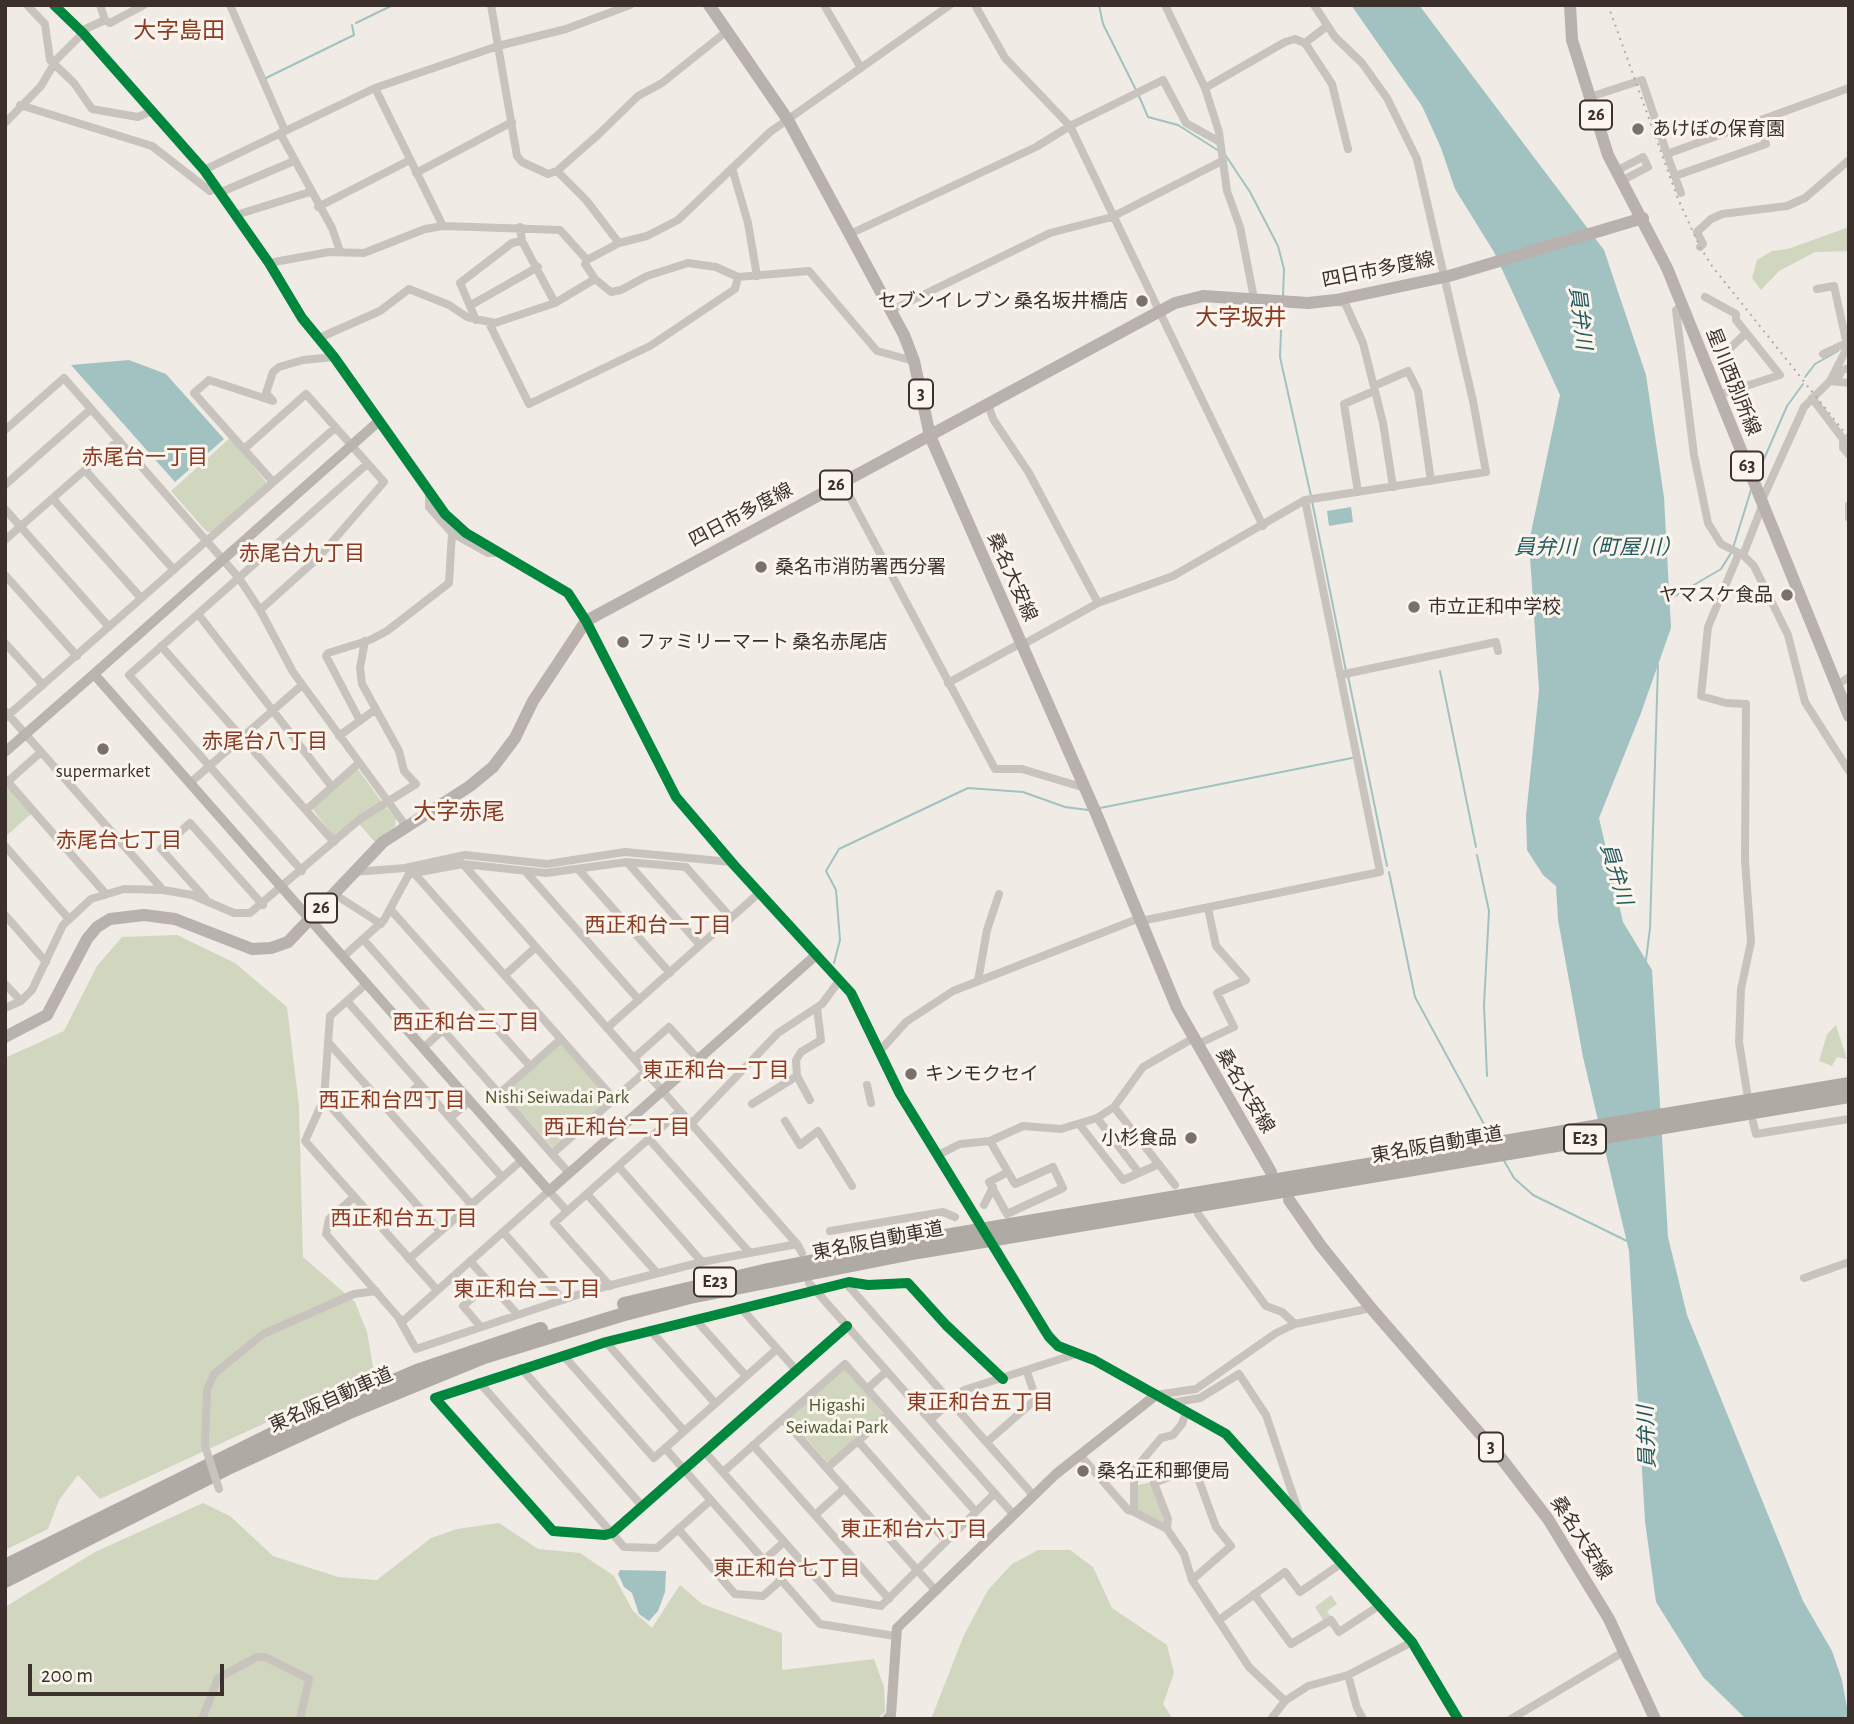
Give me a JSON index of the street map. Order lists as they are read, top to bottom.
{
  "streets": {
    "highway": ["E23", "東名阪自動車道"],
    "main road": [
      "26",
      "四日市多度線",
      "星川西別所線",
      "3",
      "63",
      "桑名大安線"
    ]
  },
  "crossings": [
    ["26", "四日市多度線"],
    ["26", "星川西別所線"],
    ["四日市多度線", "星川西別所線"],
    ["四日市多度線", "桑名大安線"]
  ],
  "districts": [
    "大字島田",
    "大字坂井",
    "赤尾台一丁目",
    "赤尾台九丁目",
    "赤尾台八丁目",
    "大字赤尾",
    "赤尾台七丁目",
    "西正和台一丁目",
    "西正和台三丁目",
    "東正和台一丁目",
    "西正和台四丁目",
    "西正和台二丁目",
    "西正和台五丁目",
    "東正和台二丁目",
    "東正和台五丁目",
    "東正和台六丁目",
    "東正和台七丁目"
  ],
  "water": ["員弁川", "員弁川（町屋川）"],
  "parks": ["Nishi Seiwadai Park", "Higashi Seiwadai Park"],
  "places": [
    "あけぼの保育園",
    "セブンイレブン 桑名坂井橋店",
    "桑名市消防署西分署",
    "ヤマスケ食品",
    "市立正和中学校",
    "ファミリーマート 桑名赤尾店",
    "supermarket",
    "キンモクセイ",
    "小杉食品",
    "桑名正和郵便局"
  ],
  "scale_bar": "200 m"
}
